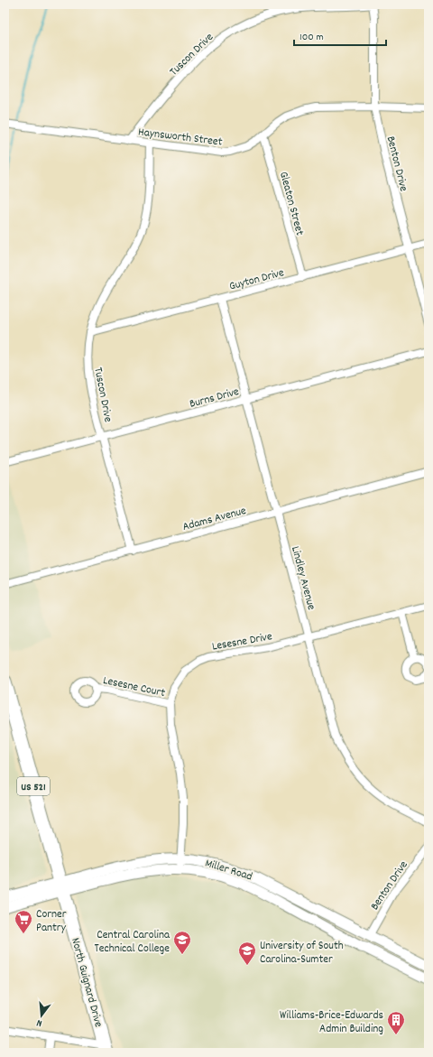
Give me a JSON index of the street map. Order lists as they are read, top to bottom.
{
  "streets": {
    "highway": ["US 521", "North Guignard Drive"],
    "street": [
      "Tuscon Drive",
      "Haynsworth Street",
      "Benton Drive",
      "Gleaton Street",
      "Guyton Drive",
      "Burns Drive",
      "Adams Avenue",
      "Lindley Avenue",
      "Lesesne Drive",
      "Lesesne Court",
      "Miller Road"
    ]
  },
  "crossings": [
    ["Tuscon Drive", "Haynsworth Street"],
    ["Tuscon Drive", "Benton Drive"],
    ["Tuscon Drive", "Guyton Drive"],
    ["Tuscon Drive", "Burns Drive"],
    ["Tuscon Drive", "Adams Avenue"],
    ["Haynsworth Street", "Benton Drive"],
    ["Haynsworth Street", "Gleaton Street"],
    ["Benton Drive", "Guyton Drive"],
    ["Benton Drive", "Miller Road"],
    ["Gleaton Street", "Guyton Drive"],
    ["Guyton Drive", "Lindley Avenue"],
    ["Burns Drive", "Lindley Avenue"],
    ["Adams Avenue", "Lindley Avenue"],
    ["Lindley Avenue", "Lesesne Drive"],
    ["Lesesne Drive", "Lesesne Court"],
    ["Lesesne Drive", "Miller Road"],
    ["Miller Road", "North Guignard Drive"]
  ],
  "places": {
    "supermarket": ["Corner Pantry"],
    "school or university": ["Central Carolina Technical College", "University of South Carolina-Sumter"],
    "building": ["Williams-Brice-Edwards Admin Building"]
  },
  "scale_bar": "100 m",
  "north": "bottom"
}
